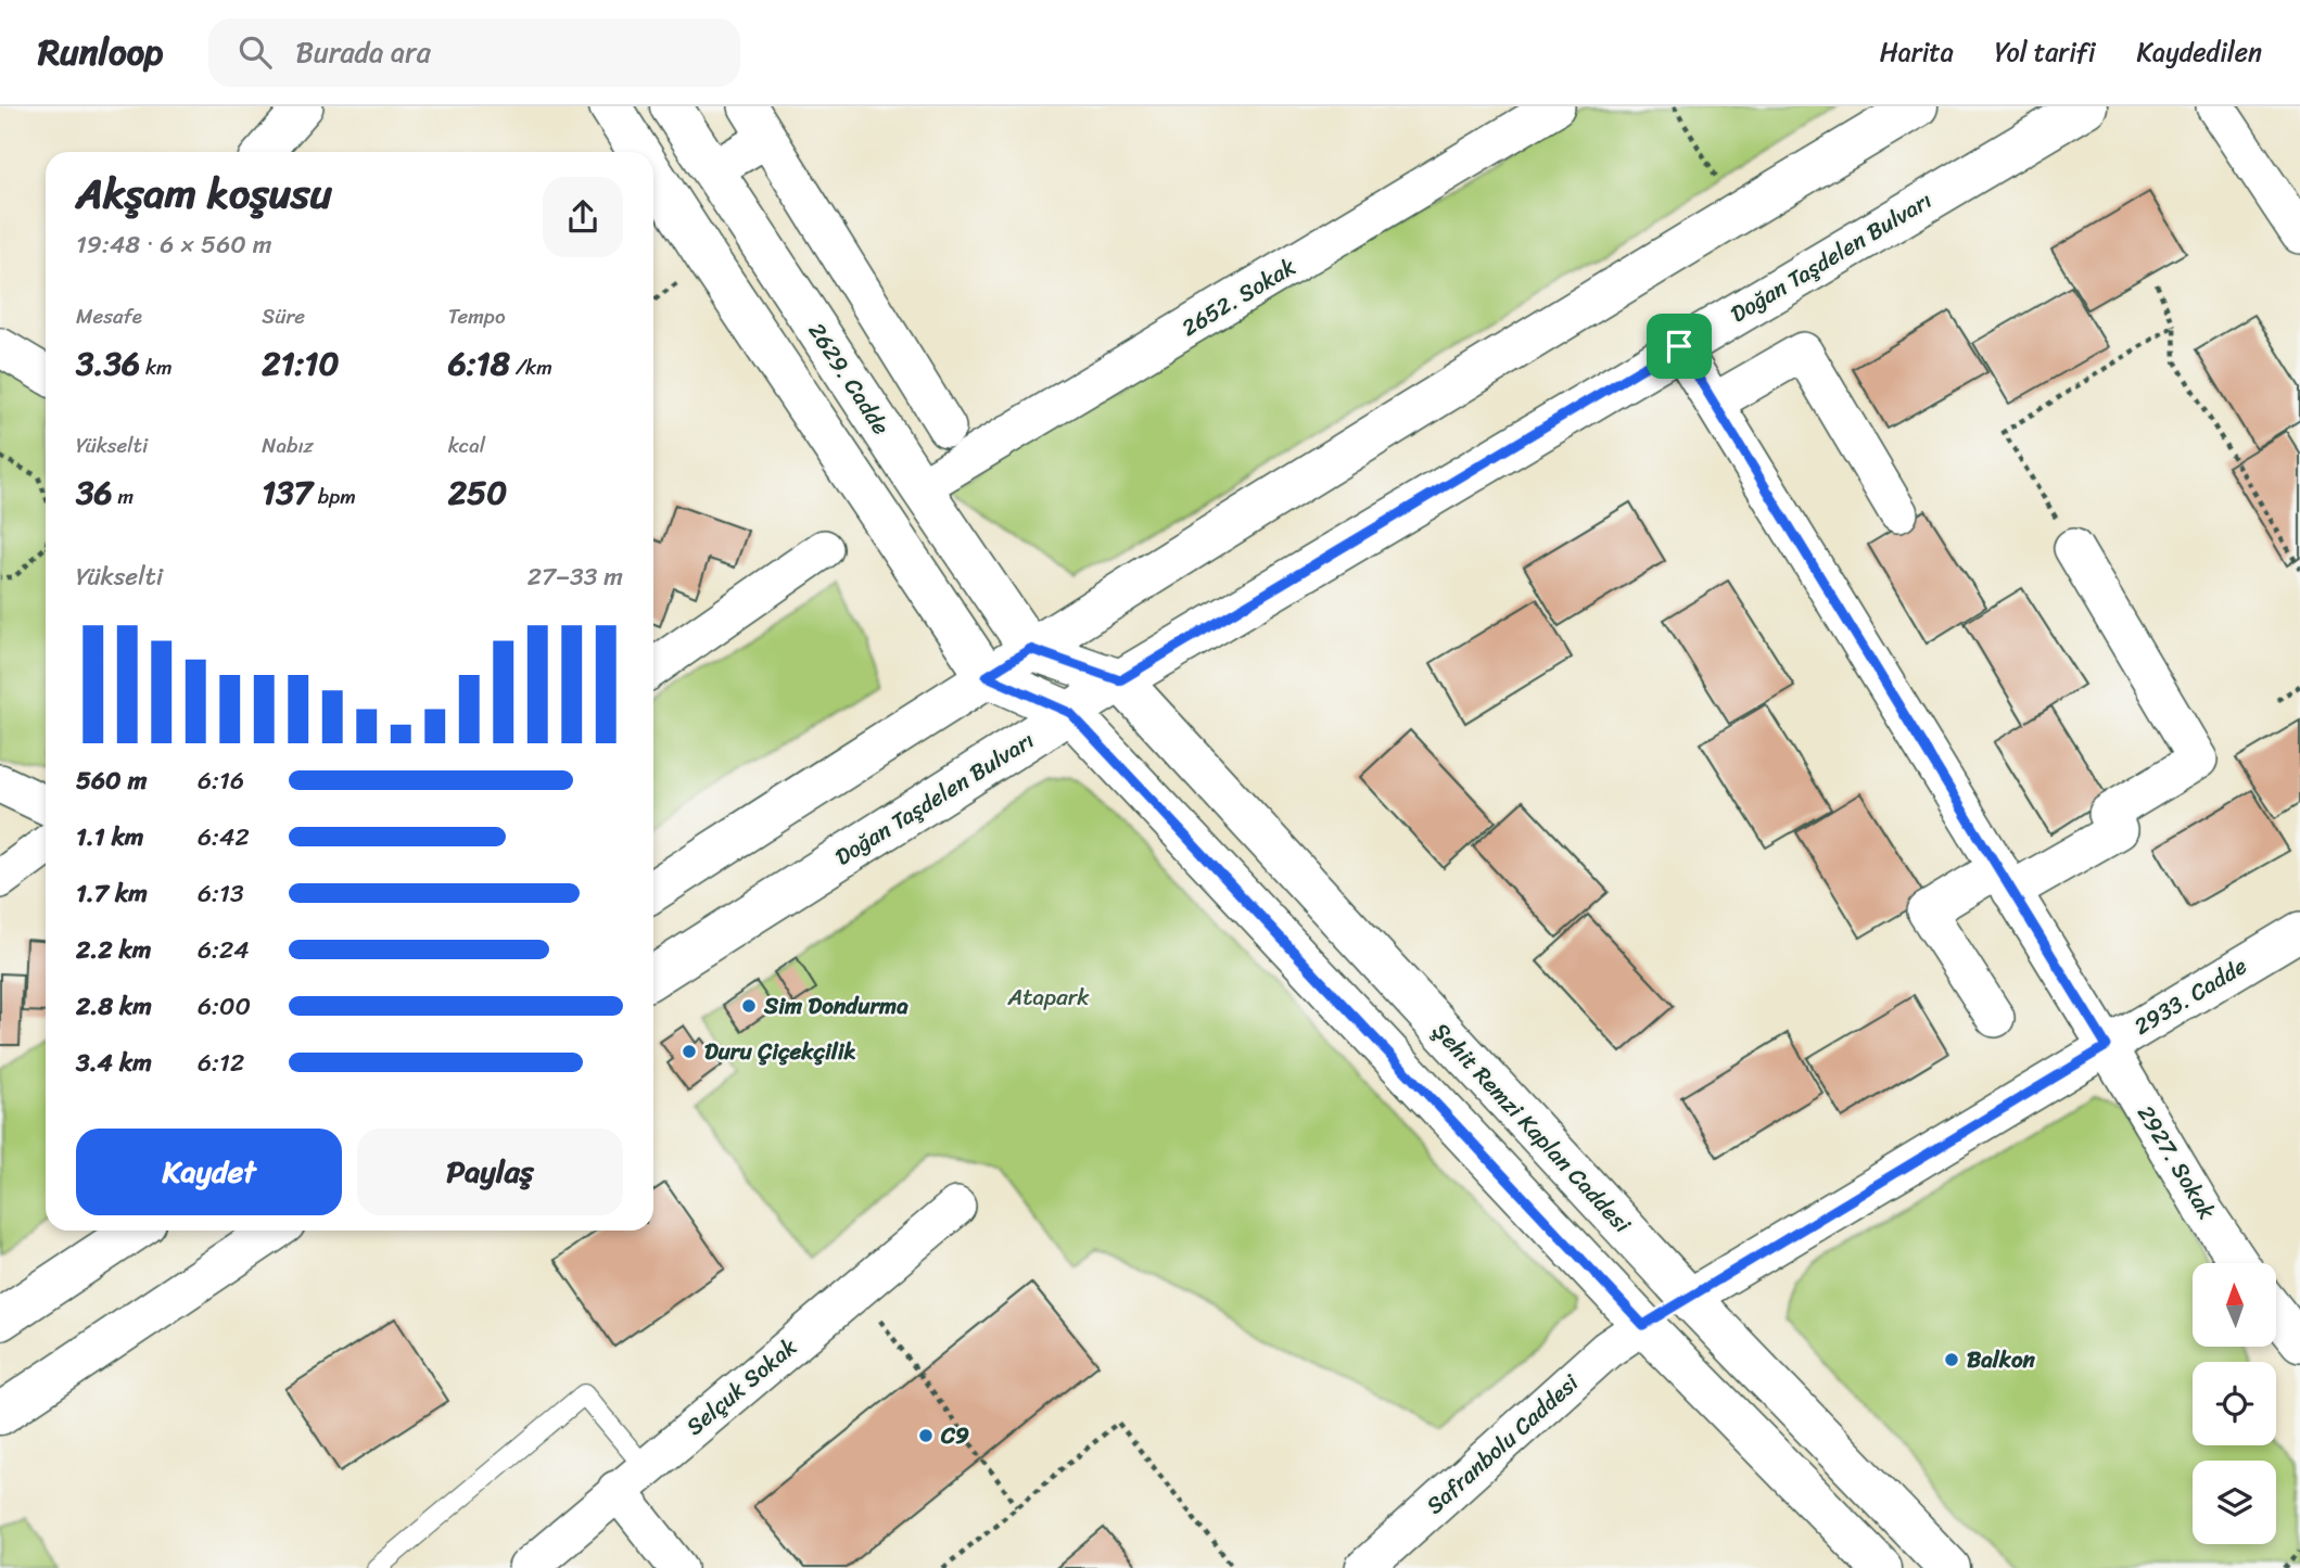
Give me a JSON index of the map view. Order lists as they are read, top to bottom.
{
  "streets": {
    "main road": ["Doğan Taşdelen Bulvarı", "2629. Cadde", "Şehit Remzi Kaplan Caddesi"],
    "street": [
      "2652. Sokak",
      "2933. Cadde",
      "2927. Sokak",
      "Selçuk Sokak",
      "Safranbolu Caddesi"
    ]
  },
  "crossings": [
    ["Doğan Taşdelen Bulvarı", "Şehit Remzi Kaplan Caddesi"],
    ["Doğan Taşdelen Bulvarı", "2927. Sokak"],
    ["2652. Sokak", "2629. Cadde"],
    ["2933. Cadde", "Şehit Remzi Kaplan Caddesi"],
    ["2933. Cadde", "2927. Sokak"]
  ],
  "parks": ["Atapark"],
  "places": [
    "Sim Dondurma",
    "Duru Çiçekçilik",
    "Balkon",
    "C9"
  ],
  "north": "top",
  "page": {
    "header": "Runloop",
    "search": "Burada ara",
    "nav": ["Harita", "Yol tarifi", "Kaydedilen"],
    "heading": ["Akşam koşusu", "19:48 · 6 × 560 m"],
    "stats": [
      ["Mesafe", "3.36 km"],
      ["Süre", "21:10"],
      ["Tempo", "6:18 /km"],
      ["Yükselti", "36 m"],
      ["Nabız", "137 bpm"],
      ["kcal", "250"]
    ],
    "chart": ["Yükselti", "27–33 m"],
    "list": [
      {
        "name": "560 m",
        "note": "6:16"
      },
      {
        "name": "1.1 km",
        "note": "6:42"
      },
      {
        "name": "1.7 km",
        "note": "6:13"
      },
      {
        "name": "2.2 km",
        "note": "6:24"
      },
      {
        "name": "2.8 km",
        "note": "6:00"
      },
      {
        "name": "3.4 km",
        "note": "6:12"
      }
    ],
    "buttons": ["Kaydet", "Paylaş"]
  }
}
